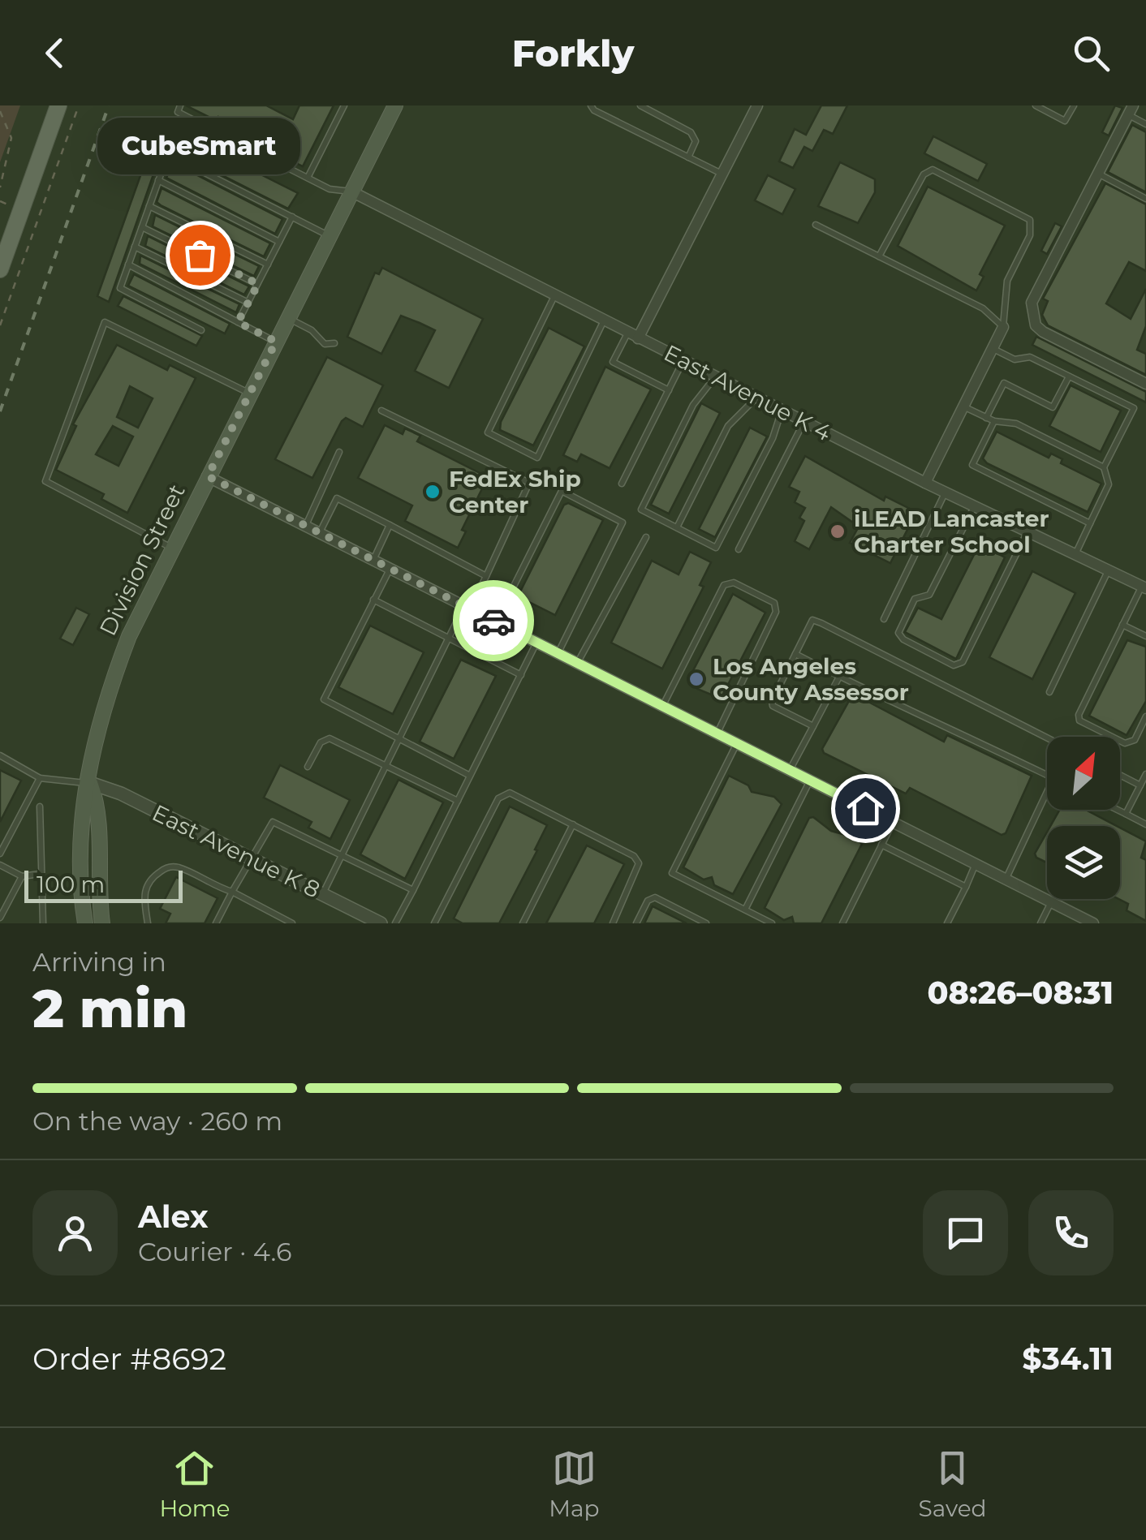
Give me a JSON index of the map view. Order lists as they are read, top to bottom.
{
  "streets": {
    "main road": ["Division Street"],
    "street": ["East Avenue K 4", "East Avenue K 8"]
  },
  "crossings": [
    ["East Avenue K 4", "Division Street"],
    ["Division Street", "East Avenue K 8"]
  ],
  "places": [
    "CubeSmart",
    "FedEx Ship Center",
    "iLEAD Lancaster Charter School",
    "Los Angeles County Assessor"
  ],
  "scale_bar": "100 m",
  "north": "top right",
  "page": {
    "header": "Forkly",
    "bubble": "CubeSmart",
    "scale": "100 m",
    "heading": ["2 min", "Arriving in", "08:26–08:31"],
    "panel": [
      "Alex",
      "Courier · 4.6",
      "Order #8692",
      "$34.11"
    ],
    "bar": "On the way · 260 m",
    "tabs": ["Home", "Map", "Saved"]
  }
}
